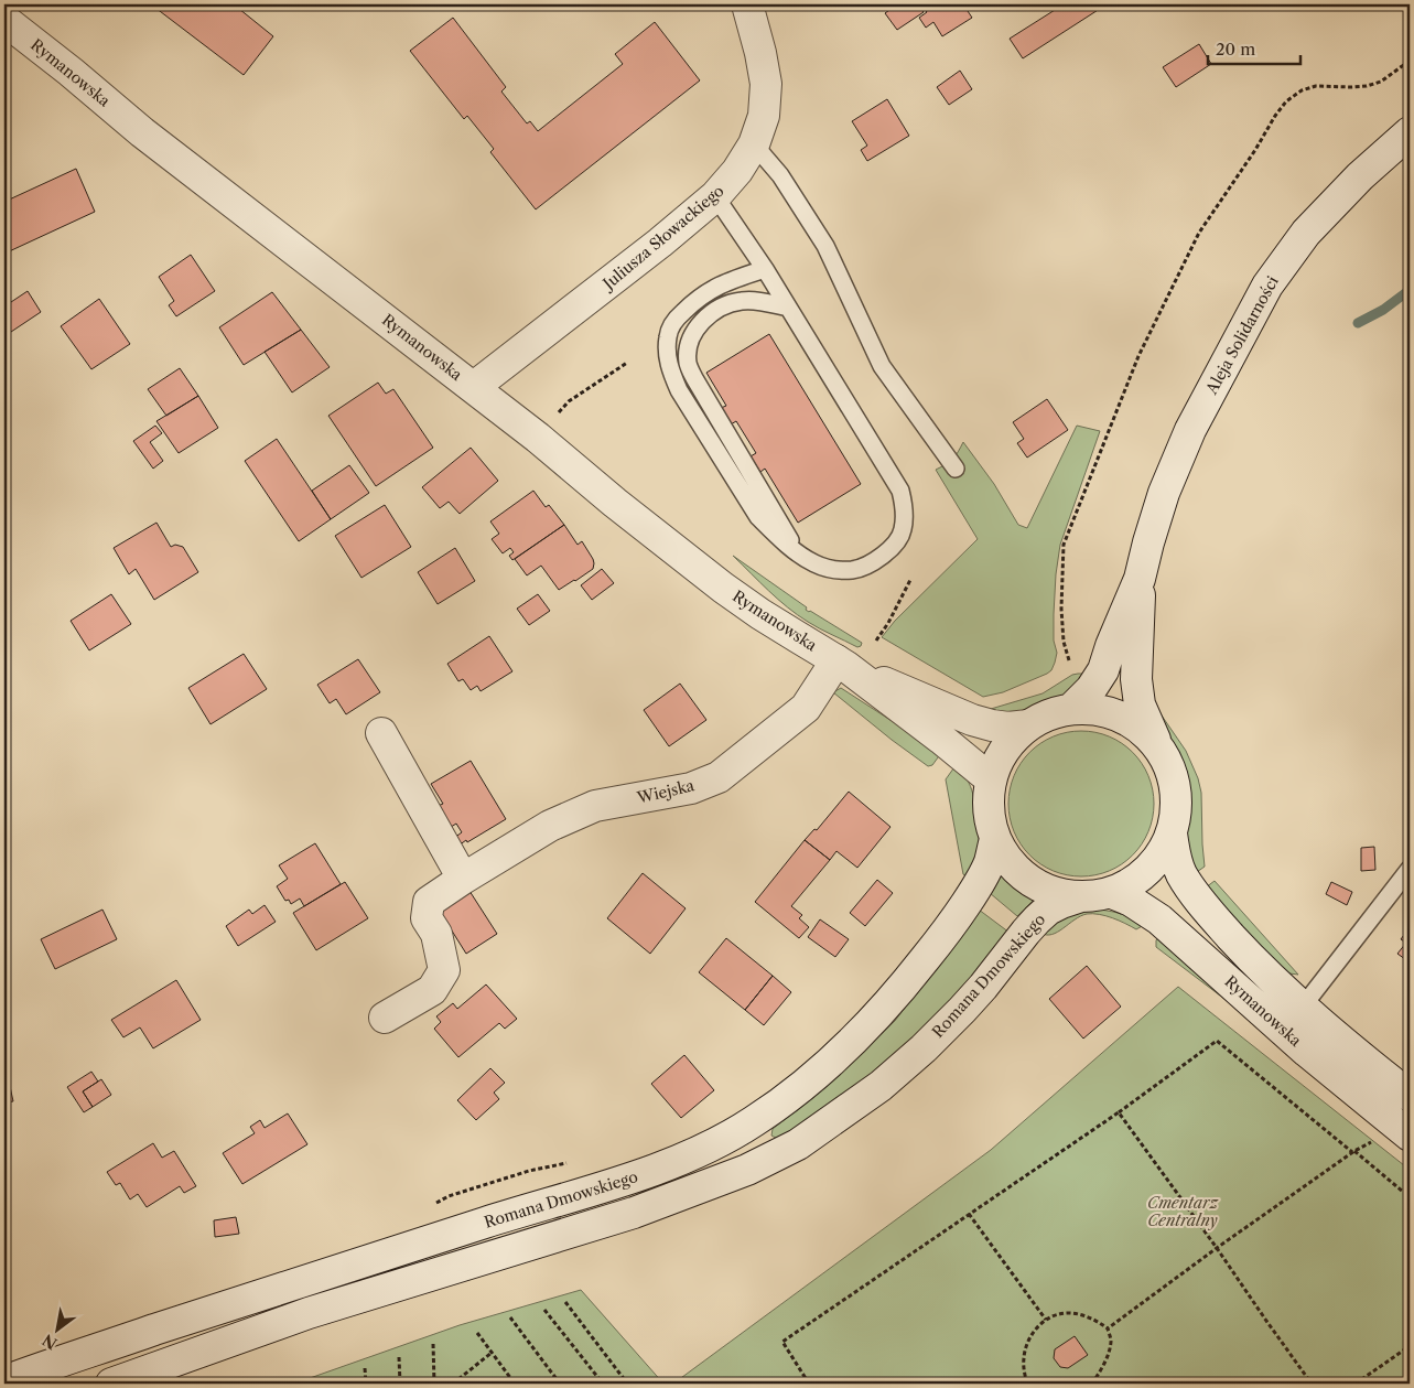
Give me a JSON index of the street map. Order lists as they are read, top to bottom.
{
  "streets": {
    "main road": [
      "Rymanowska",
      "Juliusza Słowackiego",
      "Aleja Solidarności",
      "Wiejska",
      "Romana Dmowskiego"
    ]
  },
  "crossings": [
    ["Rymanowska", "Juliusza Słowackiego"],
    ["Rymanowska", "Aleja Solidarności"],
    ["Rymanowska", "Wiejska"],
    ["Rymanowska", "Romana Dmowskiego"],
    ["Aleja Solidarności", "Romana Dmowskiego"]
  ],
  "parks": ["Cmentarz Centralny"],
  "scale_bar": "20 m",
  "north": "bottom left"
}
